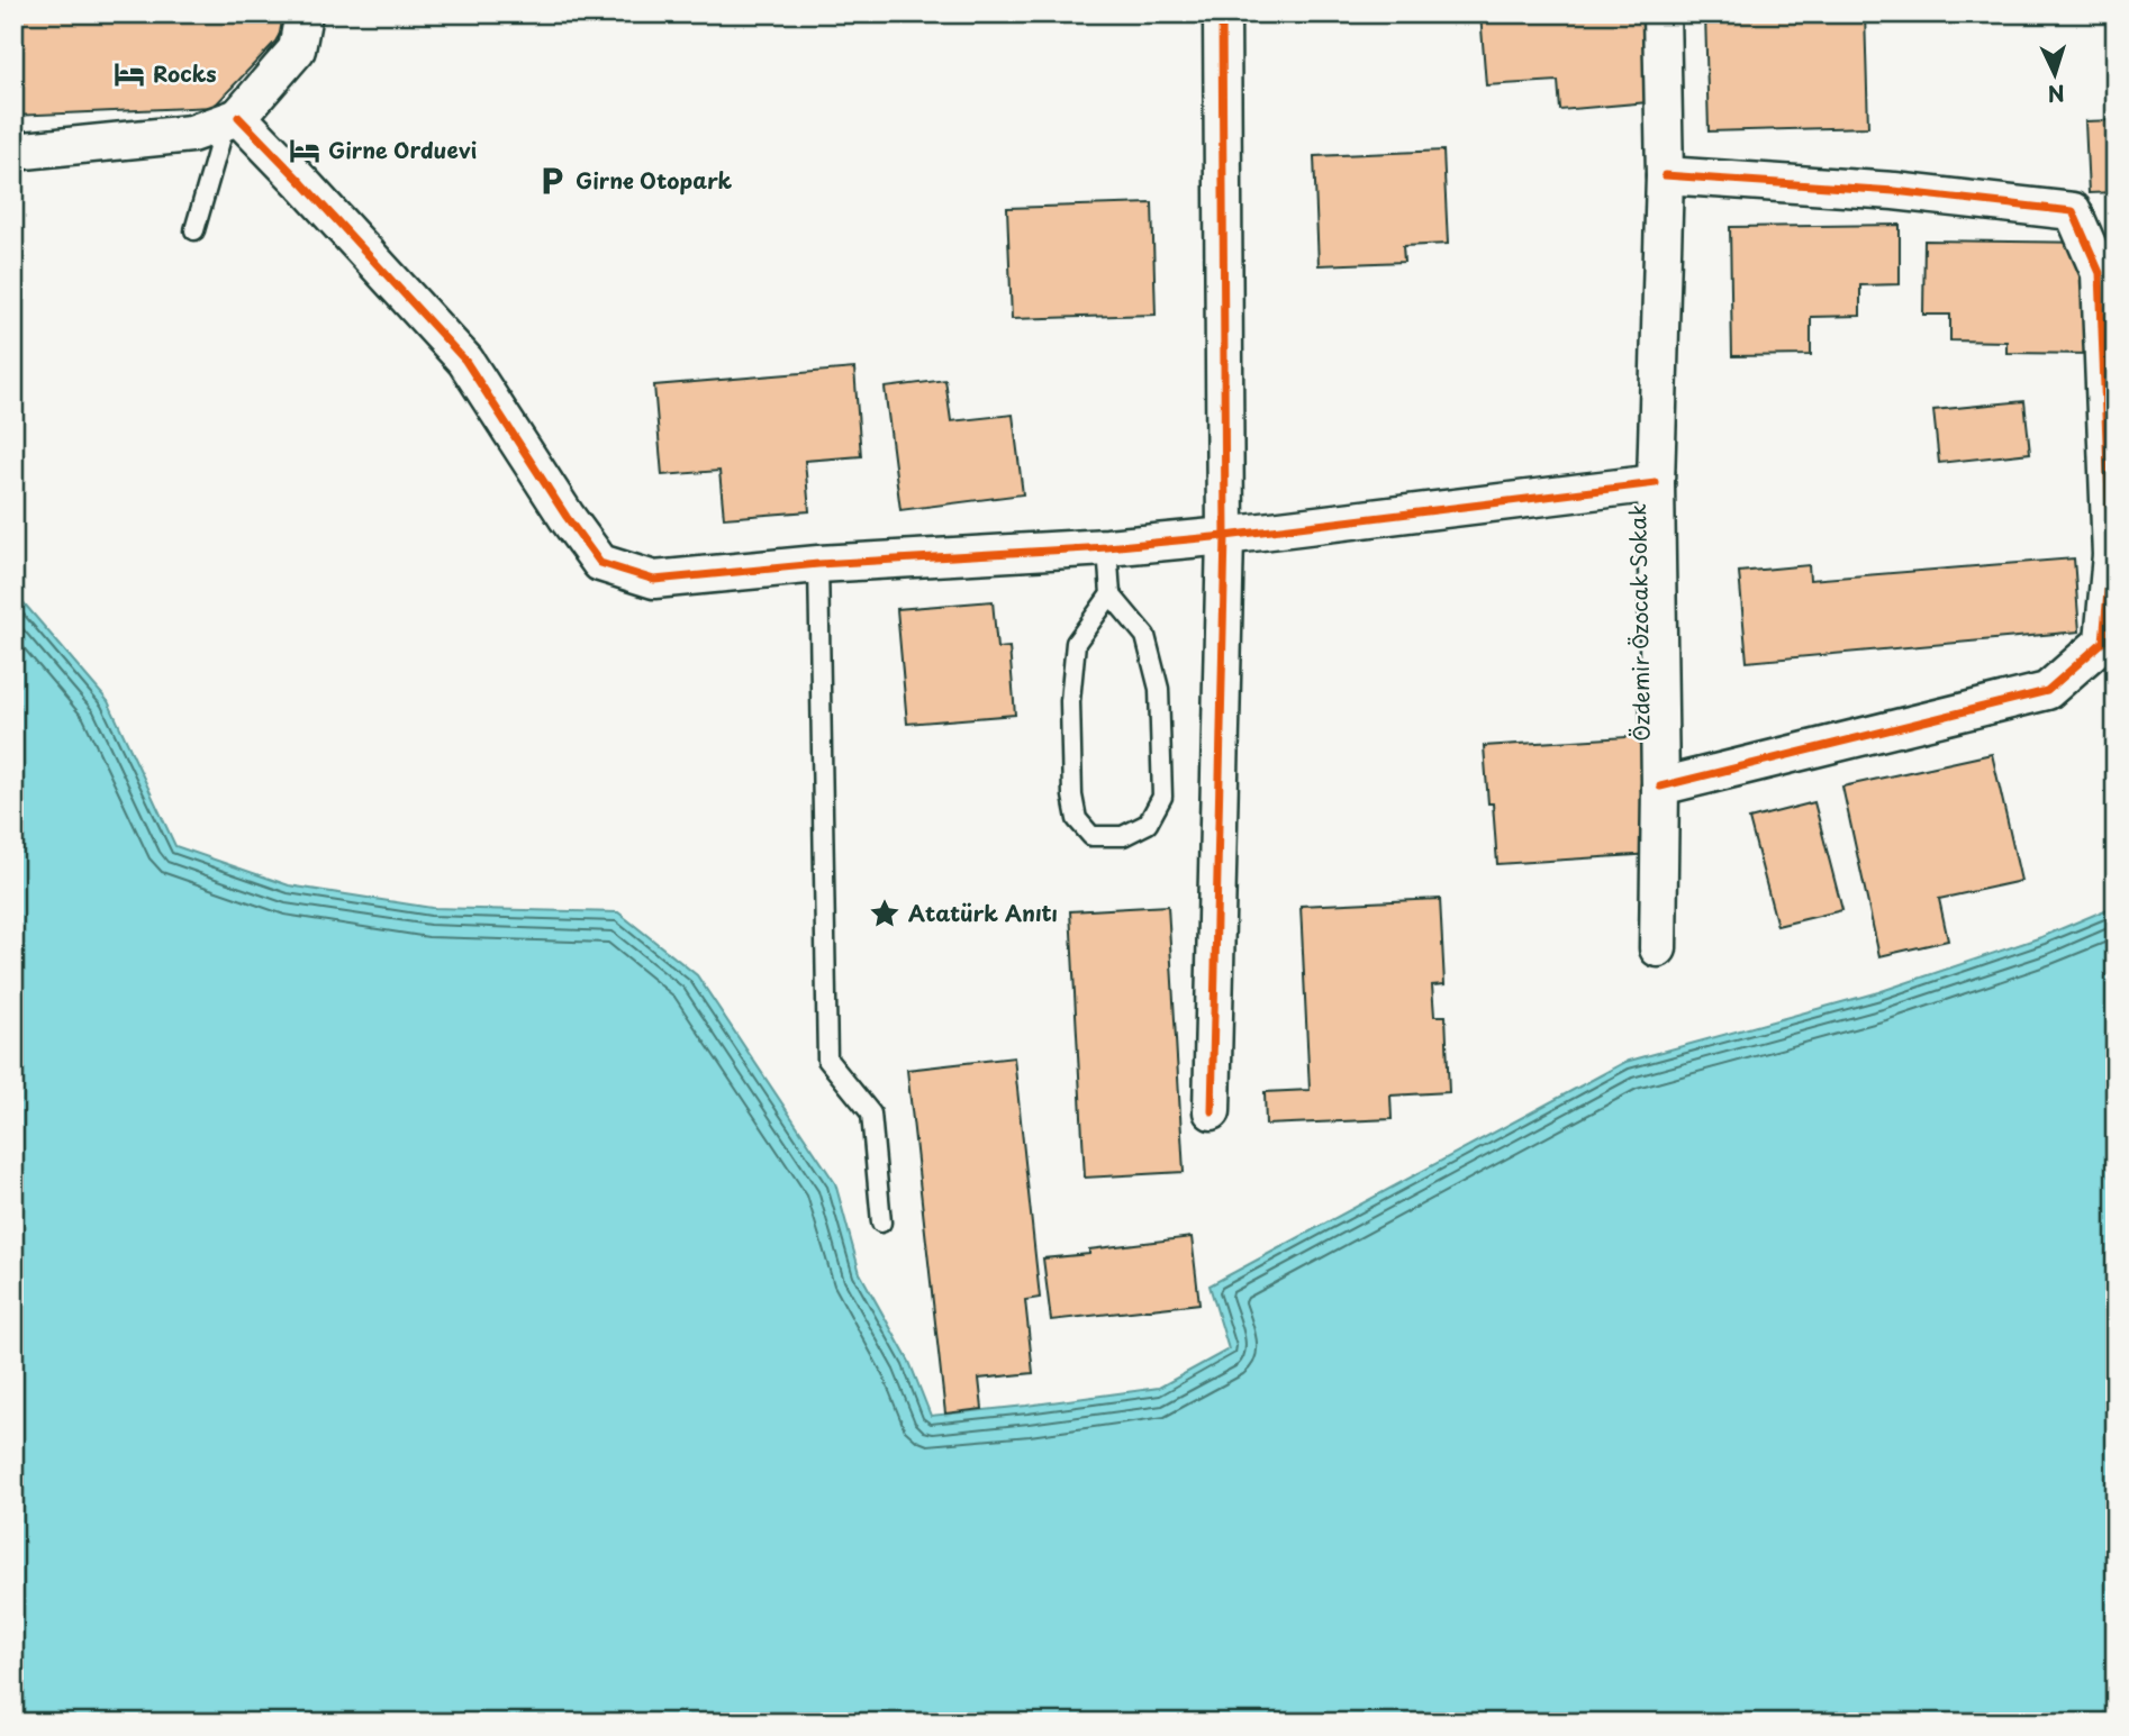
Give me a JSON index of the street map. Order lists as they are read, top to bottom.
{
  "streets": {
    "street": ["Özdemir Özocak Sokak"]
  },
  "places": {
    "hotel": ["Rocks", "Girne Orduevi"],
    "parking": ["Girne Otopark"],
    "place": ["Atatürk Anıtı"]
  },
  "north": "bottom"
}
